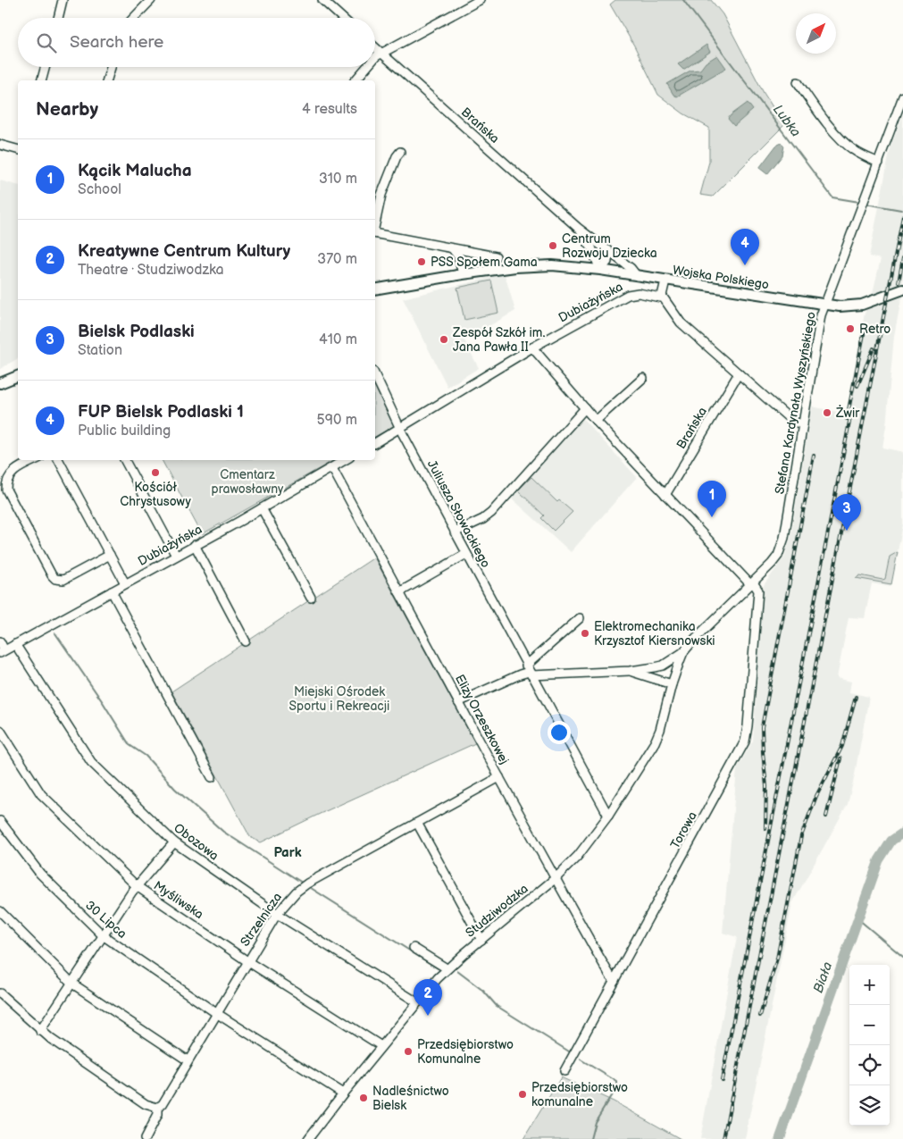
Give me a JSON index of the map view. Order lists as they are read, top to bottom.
{
  "streets": {
    "main road": ["Wojska Polskiego"],
    "street": [
      "Brańska",
      "Dubiażyńska",
      "Stefana Kardynała Wyszyńskiego",
      "Juliusza Słowackiego",
      "Elizy Orzeszkowej",
      "Torowa",
      "Obozowa",
      "Myśliwska",
      "Studziwodzka",
      "30 Lipca",
      "Strzelnicza"
    ]
  },
  "crossings": [
    ["Brańska", "Wojska Polskiego"],
    ["Wojska Polskiego", "Stefana Kardynała Wyszyńskiego"],
    ["Dubiażyńska", "Juliusza Słowackiego"],
    ["Dubiażyńska", "Elizy Orzeszkowej"],
    ["Dubiażyńska", "Obozowa"],
    ["Stefana Kardynała Wyszyńskiego", "Torowa"],
    ["Stefana Kardynała Wyszyńskiego", "Studziwodzka"],
    ["Juliusza Słowackiego", "Studziwodzka"],
    ["Elizy Orzeszkowej", "Torowa"],
    ["Elizy Orzeszkowej", "Studziwodzka"],
    ["Elizy Orzeszkowej", "Strzelnicza"],
    ["Obozowa", "Studziwodzka"],
    ["Obozowa", "Strzelnicza"],
    ["Myśliwska", "Studziwodzka"],
    ["Myśliwska", "Strzelnicza"],
    ["Studziwodzka", "30 Lipca"],
    ["30 Lipca", "Strzelnicza"]
  ],
  "districts": ["Park"],
  "water": ["Lubka", "Biała"],
  "parks": ["Cmentarz prawosławny", "Miejski Ośrodek Sportu i Rekreacji"],
  "places": [
    "Centrum Rozwoju Dziecka",
    "PSS Społem Gama",
    "Retro",
    "Zespół Szkół im. Jana Pawła II",
    "Żwir",
    "Kościół Chrystusowy",
    "Elektromechanika Krzysztof Kiersnowski",
    "Przedsiębiorstwo Komunalne",
    "Przedsiębiorstwo komunalne",
    "Nadleśnictwo Bielsk"
  ],
  "north": "top right",
  "page": {
    "search": "Search here",
    "heading": ["Nearby", "4 results"],
    "list": [
      {
        "mark": "1",
        "name": "Kącik Malucha",
        "note": "School",
        "value": "310 m"
      },
      {
        "mark": "2",
        "name": "Kreatywne Centrum Kultury",
        "note": "Theatre · Studziwodzka",
        "value": "370 m"
      },
      {
        "mark": "3",
        "name": "Bielsk Podlaski",
        "note": "Station",
        "value": "410 m"
      },
      {
        "mark": "4",
        "name": "FUP Bielsk Podlaski 1",
        "note": "Public building",
        "value": "590 m"
      }
    ],
    "pins": [
      "4",
      "1",
      "3",
      "2"
    ],
    "map_buttons": ["+", "−"]
  }
}
